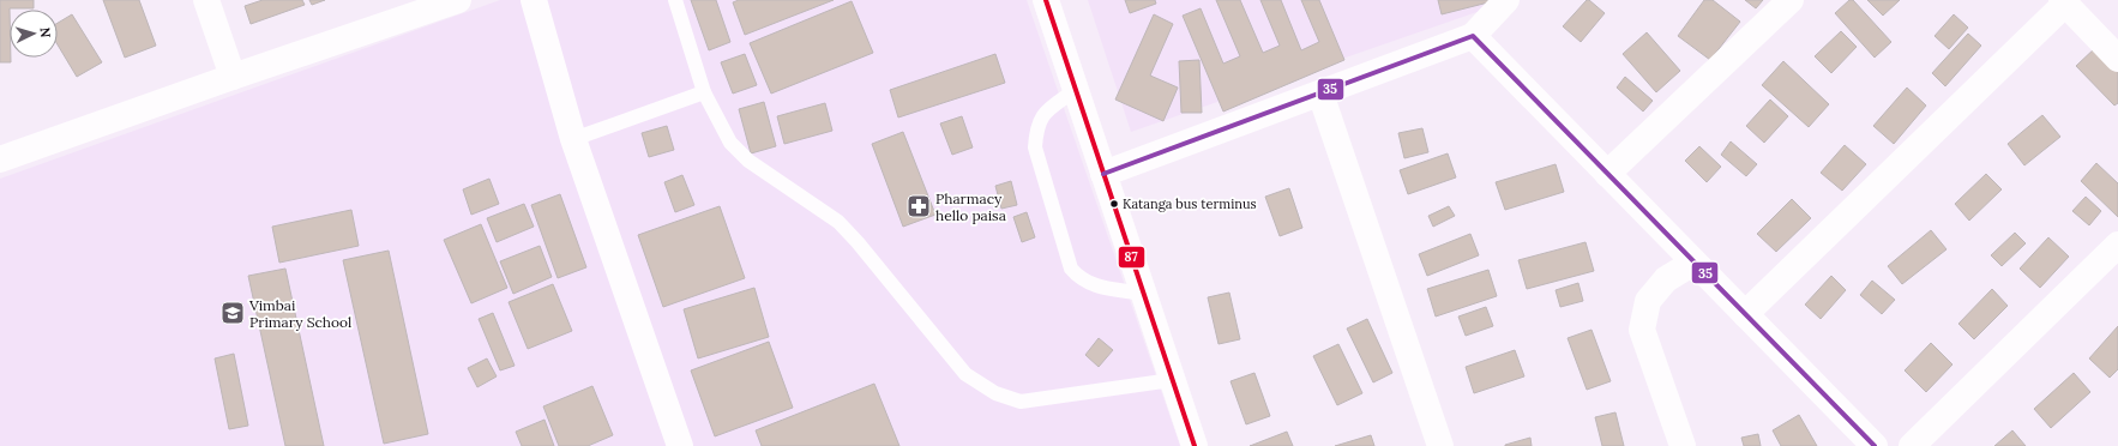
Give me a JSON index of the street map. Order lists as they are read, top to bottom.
{
  "places": {
    "other": ["Katanga bus terminus"],
    "pharmacy": ["Pharmacy hello paisa"],
    "school or university": ["Vimbai Primary School"]
  },
  "lines": ["transit line 87", "transit line 35"],
  "north": "right"
}
